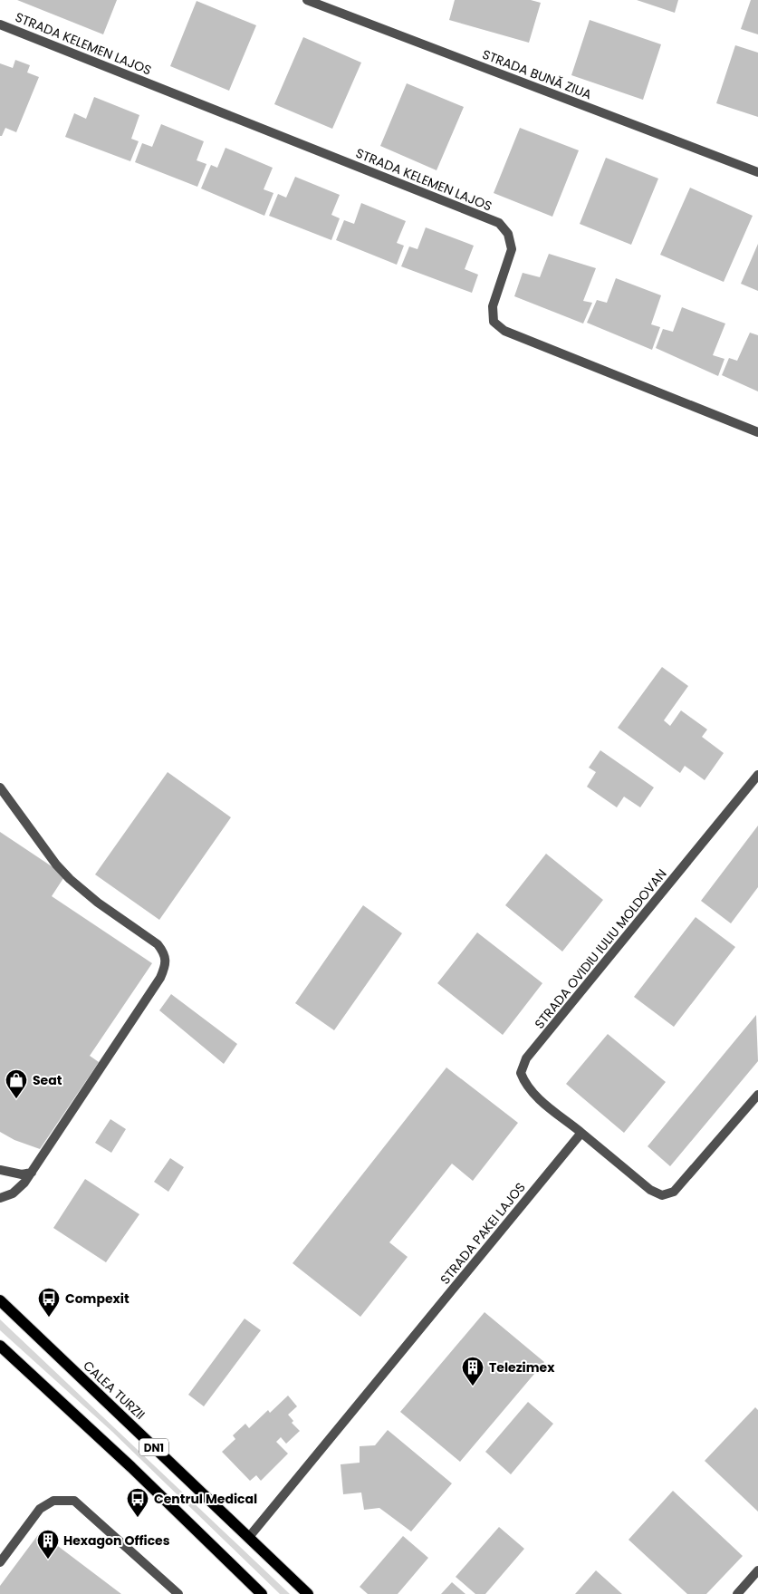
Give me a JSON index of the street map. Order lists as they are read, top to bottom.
{
  "streets": {
    "main road": ["CALEA TURZII", "DN1"],
    "lane": [
      "STRADA KELEMEN LAJOS",
      "STRADA BUNĂ ZIUA",
      "STRADA OVIDIU IULIU MOLDOVAN",
      "STRADA PAKEI LAJOS"
    ]
  },
  "crossings": [
    ["STRADA OVIDIU IULIU MOLDOVAN", "STRADA PAKEI LAJOS"],
    ["STRADA PAKEI LAJOS", "CALEA TURZII"]
  ],
  "places": {
    "shop": ["Seat"],
    "bus stop": ["Compexit", "Centrul Medical"],
    "building": ["Telezimex", "Hexagon Offices"]
  }
}
